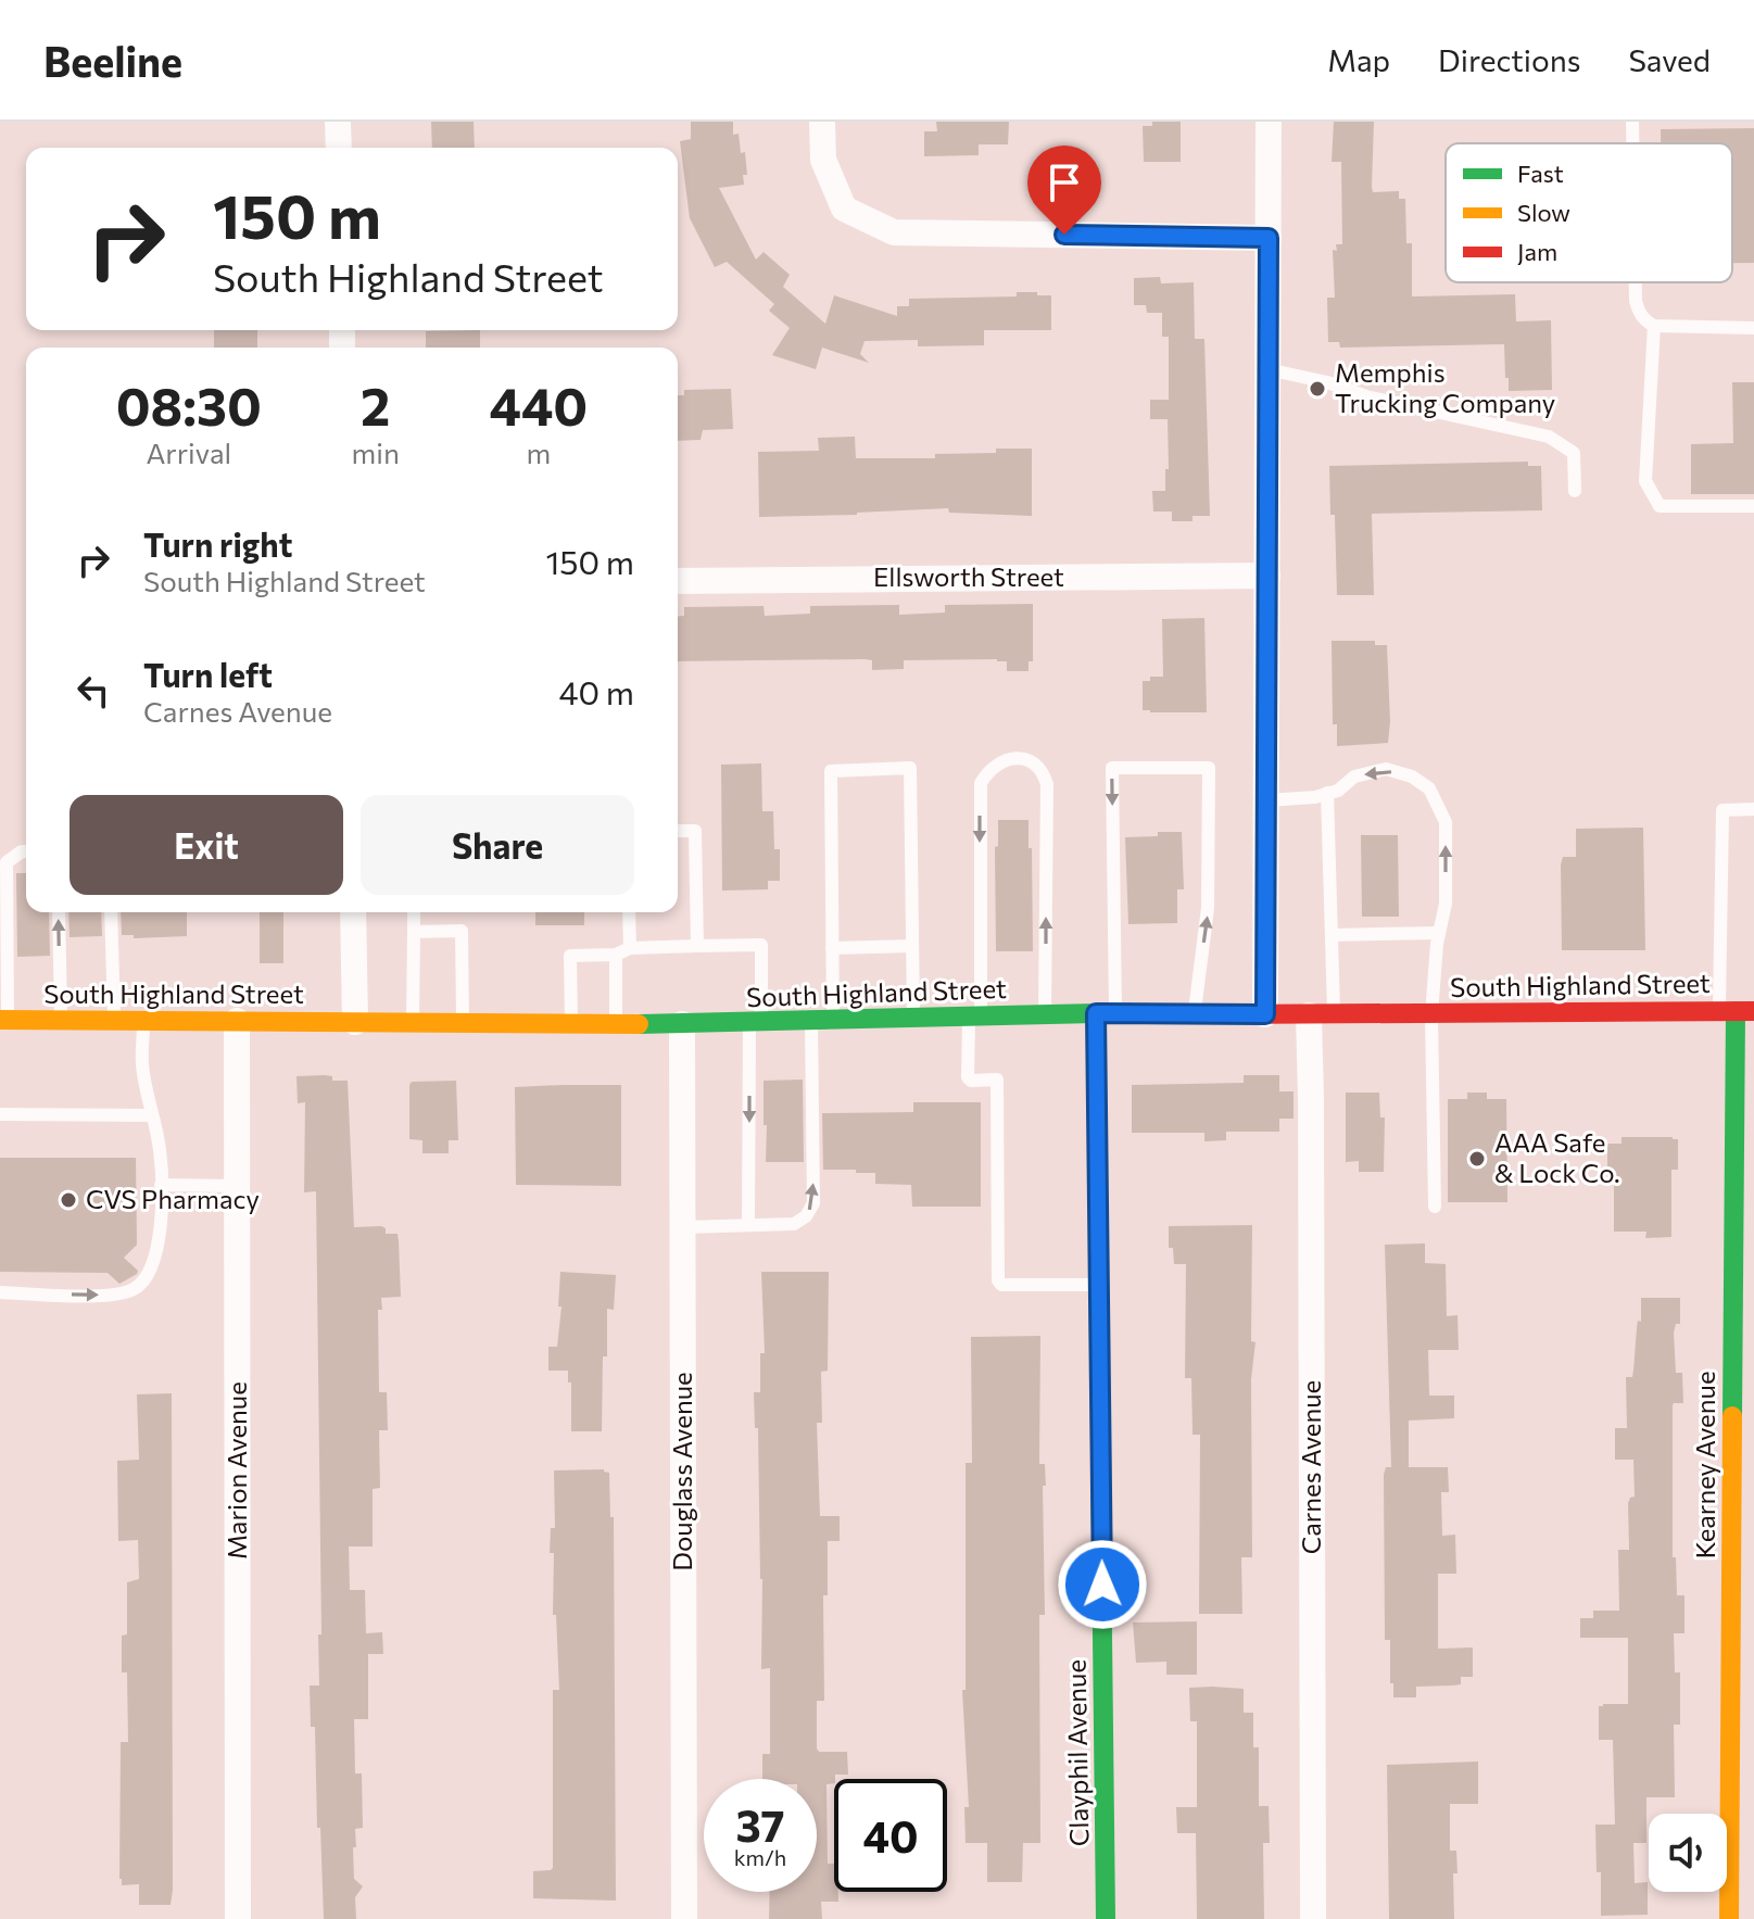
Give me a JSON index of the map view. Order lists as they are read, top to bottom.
{
  "streets": {
    "street": [
      "Ellsworth Street",
      "South Highland Street",
      "Kearney Avenue",
      "Carnes Avenue",
      "Marion Avenue",
      "Douglass Avenue",
      "Clayphil Avenue"
    ]
  },
  "crossings": [
    ["South Highland Street", "Kearney Avenue"],
    ["South Highland Street", "Carnes Avenue"],
    ["South Highland Street", "Marion Avenue"],
    ["South Highland Street", "Douglass Avenue"],
    ["South Highland Street", "Clayphil Avenue"]
  ],
  "places": ["Memphis Trucking Company", "AAA Safe & Lock Co.", "CVS Pharmacy"],
  "legend": ["Fast", "Slow", "Jam"],
  "page": {
    "header": "Beeline",
    "nav": ["Map", "Directions", "Saved"],
    "turn": ["150 m", "South Highland Street"],
    "eta": [
      "08:30",
      "Arrival",
      "2",
      "min",
      "440",
      "m"
    ],
    "list": [
      {
        "name": "Turn right",
        "note": "South Highland Street",
        "value": "150 m"
      },
      {
        "name": "Turn left",
        "note": "Carnes Avenue",
        "value": "40 m"
      }
    ],
    "buttons": ["Exit", "Share"],
    "speed": "37 km/h",
    "limit": "40"
  }
}
